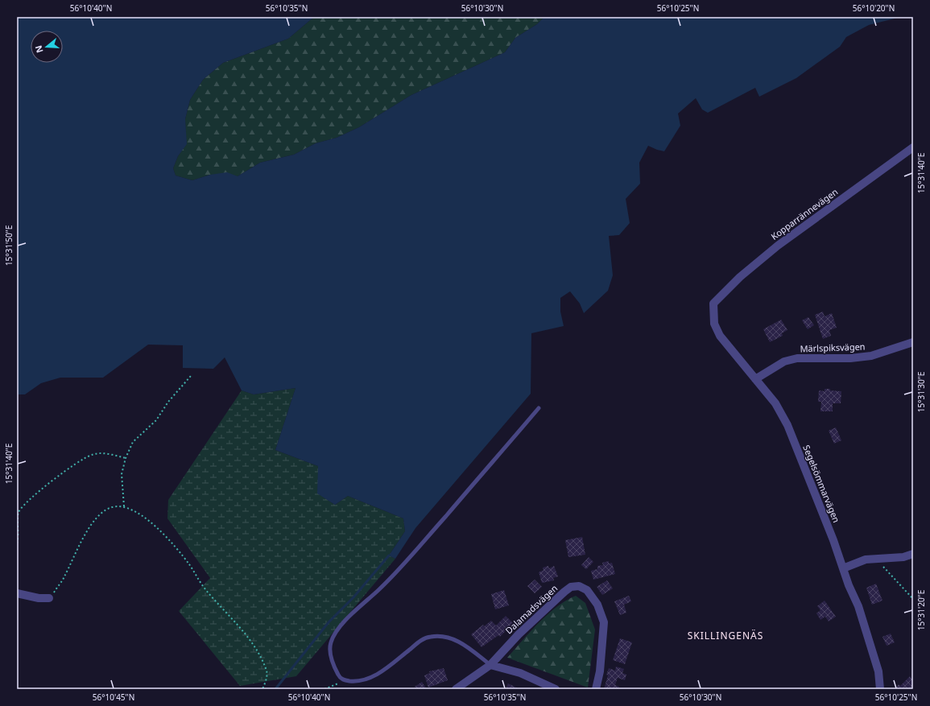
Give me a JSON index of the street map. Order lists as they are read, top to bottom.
{
  "streets": {
    "street": [
      "Kopparrännevägen",
      "Märlspiksvägen",
      "Segelsömmarvägen",
      "Dalamadsvägen"
    ]
  },
  "crossings": [
    ["Kopparrännevägen", "Segelsömmarvägen"],
    ["Märlspiksvägen", "Segelsömmarvägen"]
  ],
  "districts": ["SKILLINGENÄS"],
  "north": "left",
  "coordinates": [
    "56°10'40\"N",
    "56°10'35\"N",
    "56°10'30\"N",
    "56°10'25\"N",
    "56°10'20\"N",
    "15°31'40\"E",
    "15°31'50\"E",
    "15°31'30\"E",
    "15°31'20\"E",
    "56°10'45\"N"
  ]
}
